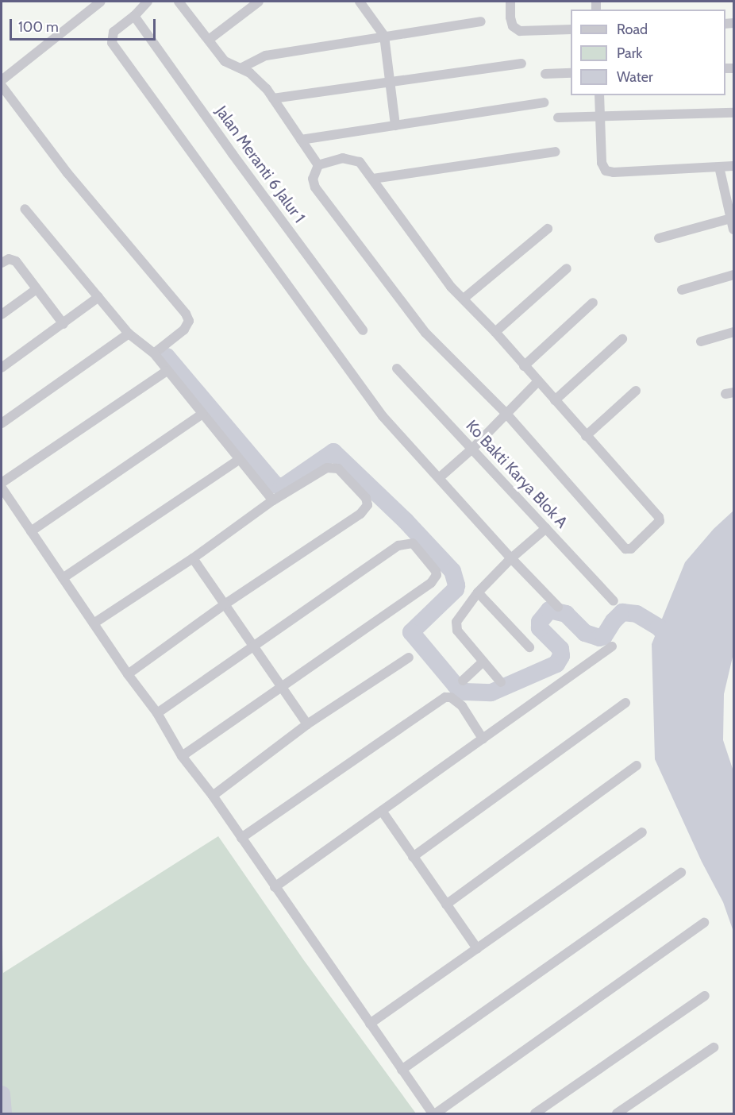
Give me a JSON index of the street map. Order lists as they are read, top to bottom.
{
  "streets": {
    "street": ["Jalan Meranti 6 Jalur 1", "Ko Bakti Karya Blok A"]
  },
  "legend": ["Road", "Park", "Water"],
  "scale_bar": "100 m"
}
